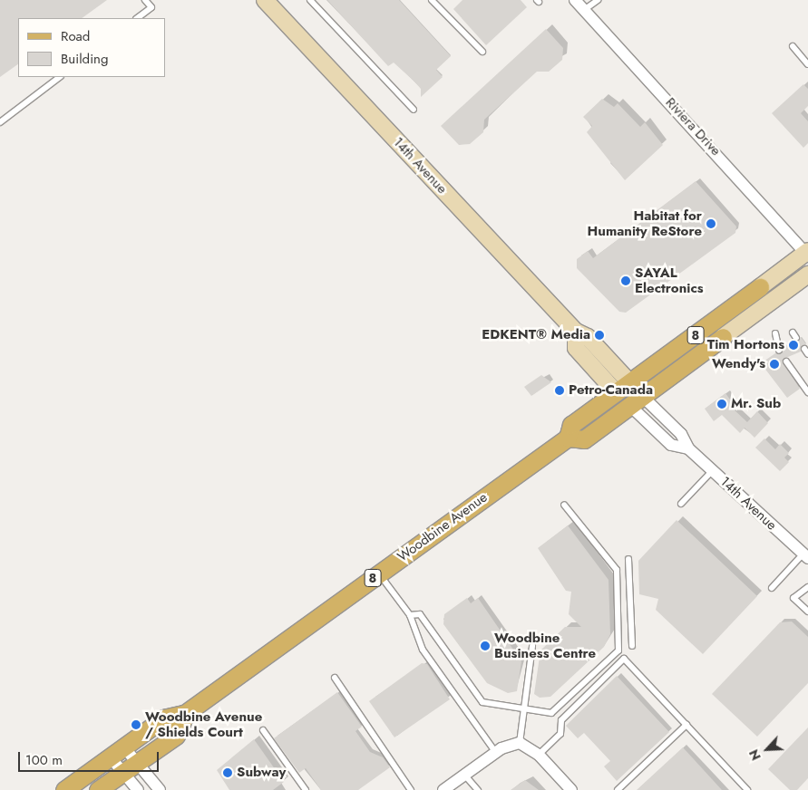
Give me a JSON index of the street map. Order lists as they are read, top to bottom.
{
  "streets": {
    "main road": ["14th Avenue", "8", "Woodbine Avenue"],
    "street": ["Riviera Drive"]
  },
  "crossings": [
    ["Riviera Drive", "Woodbine Avenue"],
    ["14th Avenue", "8"],
    ["14th Avenue", "Woodbine Avenue"],
    ["8", "Woodbine Avenue"]
  ],
  "places": [
    "Habitat for Humanity ReStore",
    "SAYAL Electronics",
    "EDKENT® Media",
    "Tim Hortons",
    "Wendy's",
    "Petro-Canada",
    "Mr. Sub",
    "Woodbine Business Centre",
    "Woodbine Avenue / Shields Court",
    "Subway"
  ],
  "legend": ["Road", "Building"],
  "scale_bar": "100 m",
  "north": "bottom left"
}
